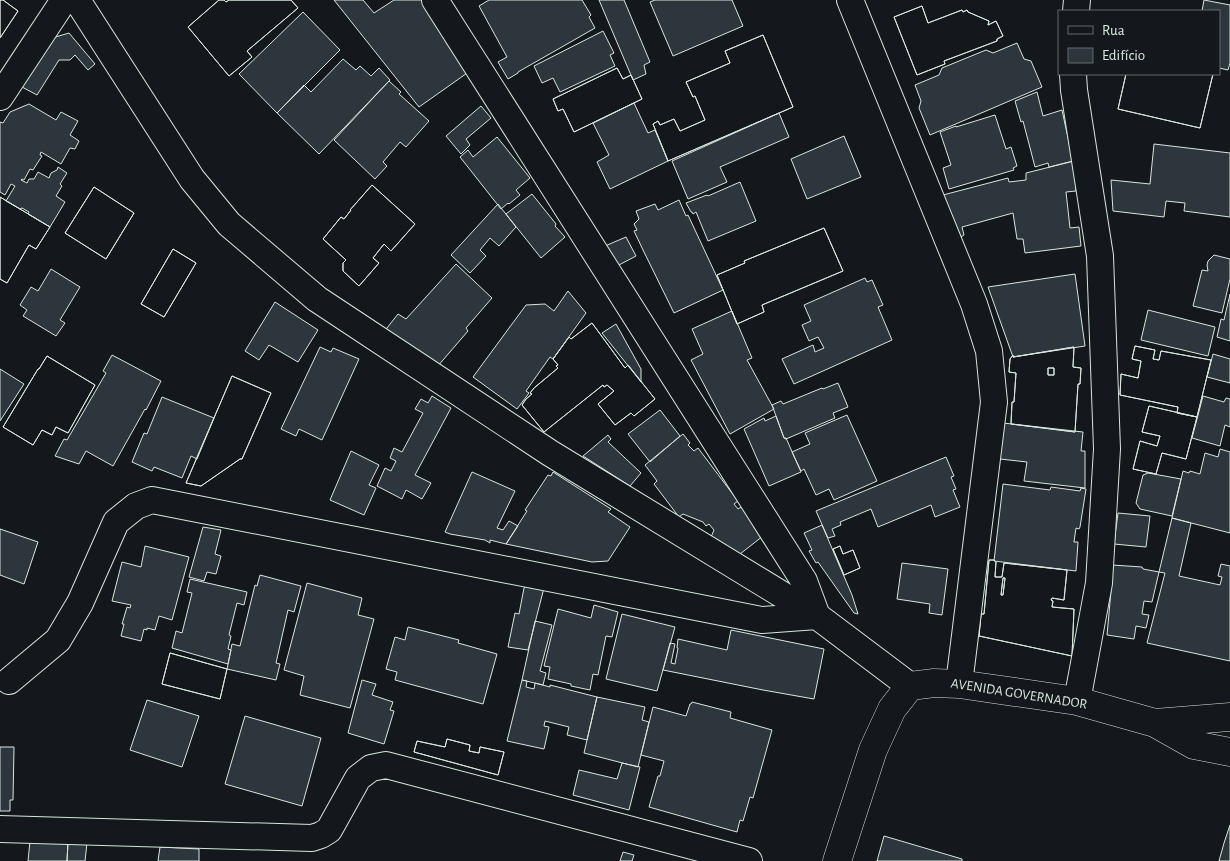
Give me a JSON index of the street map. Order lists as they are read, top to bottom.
{
  "streets": {
    "street": ["AVENIDA GOVERNADOR"]
  },
  "legend": ["Rua", "Edifício"]
}
